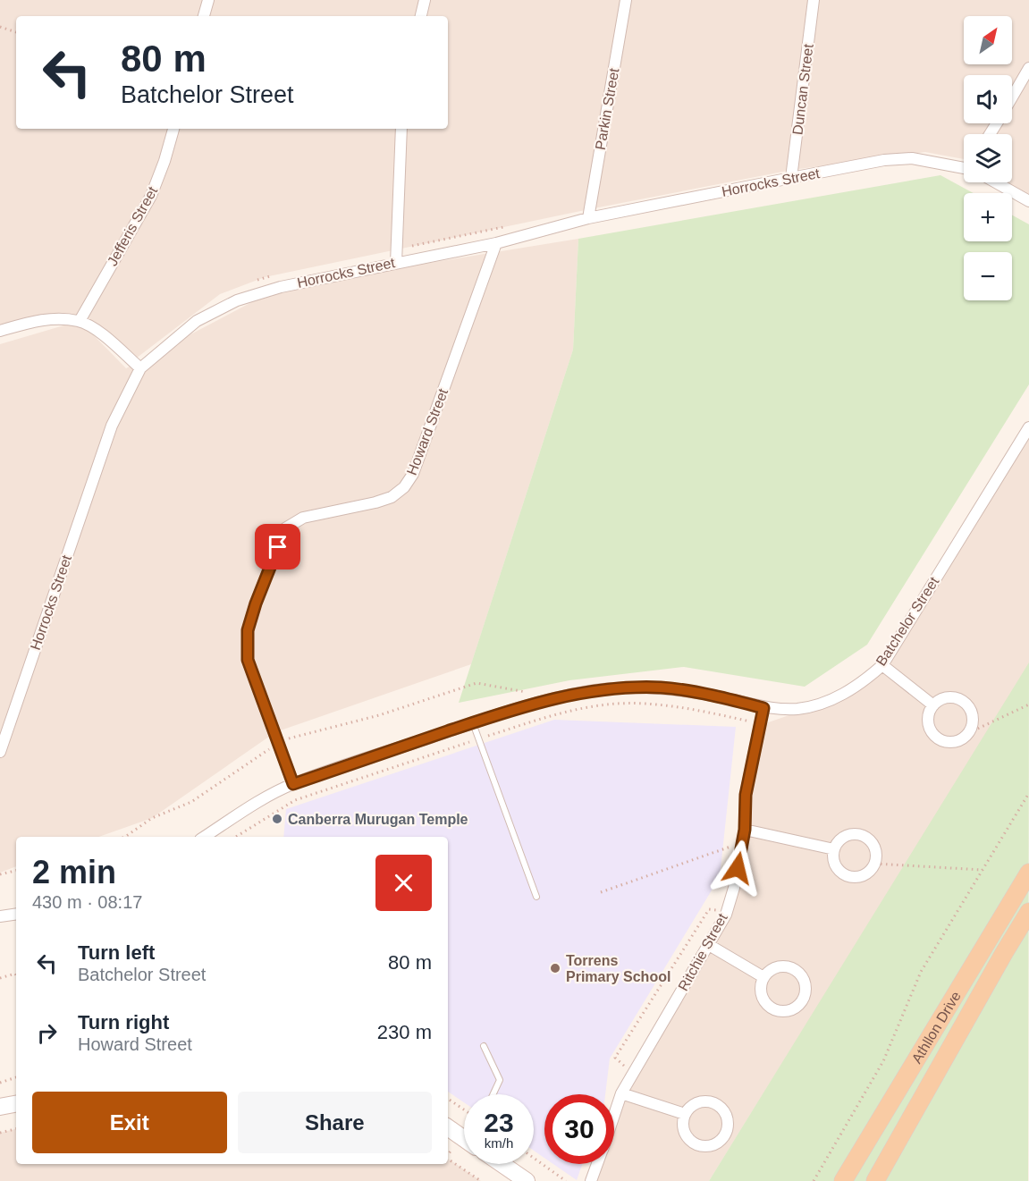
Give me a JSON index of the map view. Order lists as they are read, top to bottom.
{
  "streets": {
    "main road": ["Athllon Drive"],
    "street": [
      "Duncan Street",
      "Parkin Street",
      "Horrocks Street",
      "Jefferis Street",
      "Howard Street",
      "Batchelor Street",
      "Ritchie Street"
    ]
  },
  "crossings": [
    ["Duncan Street", "Horrocks Street"],
    ["Parkin Street", "Horrocks Street"],
    ["Horrocks Street", "Howard Street"],
    ["Howard Street", "Batchelor Street"],
    ["Batchelor Street", "Ritchie Street"]
  ],
  "places": ["Canberra Murugan Temple", "Torrens Primary School"],
  "north": "top right",
  "page": {
    "map_buttons": ["+", "−"],
    "turn": ["80 m", "Batchelor Street"],
    "heading": ["2 min", "430 m · 08:17"],
    "list": [
      {
        "name": "Turn left",
        "note": "Batchelor Street",
        "value": "80 m"
      },
      {
        "name": "Turn right",
        "note": "Howard Street",
        "value": "230 m"
      }
    ],
    "buttons": ["Exit", "Share"],
    "speed": "23 km/h",
    "limit": "30"
  }
}
